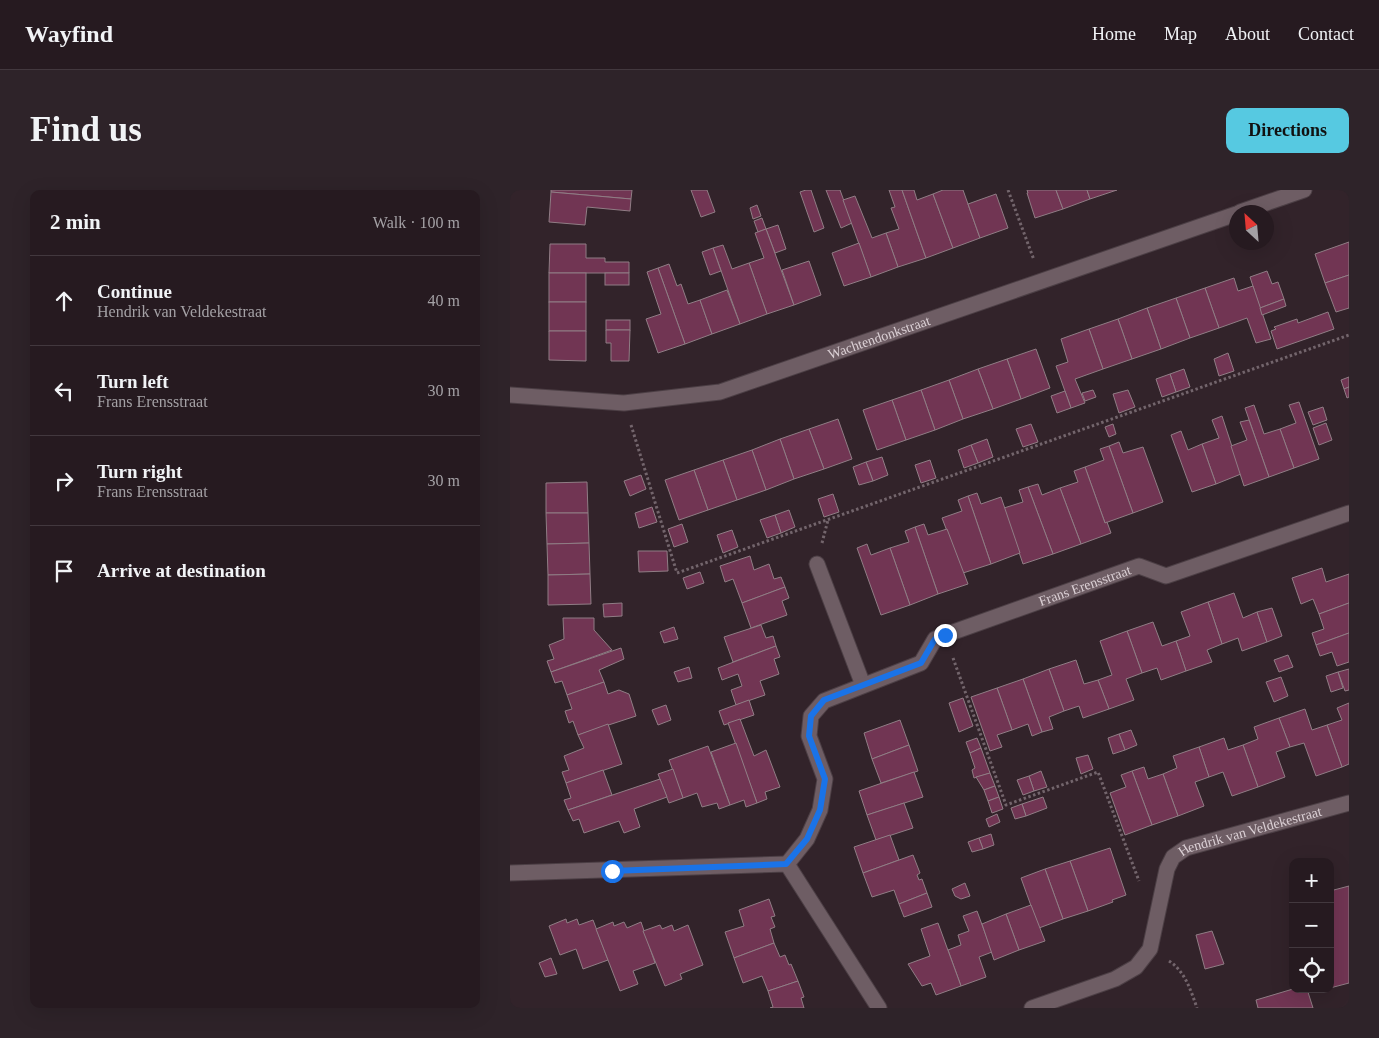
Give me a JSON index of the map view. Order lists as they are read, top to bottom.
{
  "streets": {
    "street": ["Wachtendonkstraat", "Frans Erensstraat", "Hendrik van Veldekestraat"]
  },
  "north": "top left",
  "page": {
    "header": "Wayfind",
    "nav": [
      "Home",
      "Map",
      "About",
      "Contact"
    ],
    "buttons": "Directions",
    "title": "Find us",
    "heading": ["2 min", "Walk · 100 m"],
    "list": [
      ["Continue", "Hendrik van Veldekestraat", "40 m"],
      ["Turn left", "Frans Erensstraat", "30 m"],
      ["Turn right", "Frans Erensstraat", "30 m"],
      "Arrive at destination"
    ],
    "map_buttons": ["+", "−"]
  }
}
